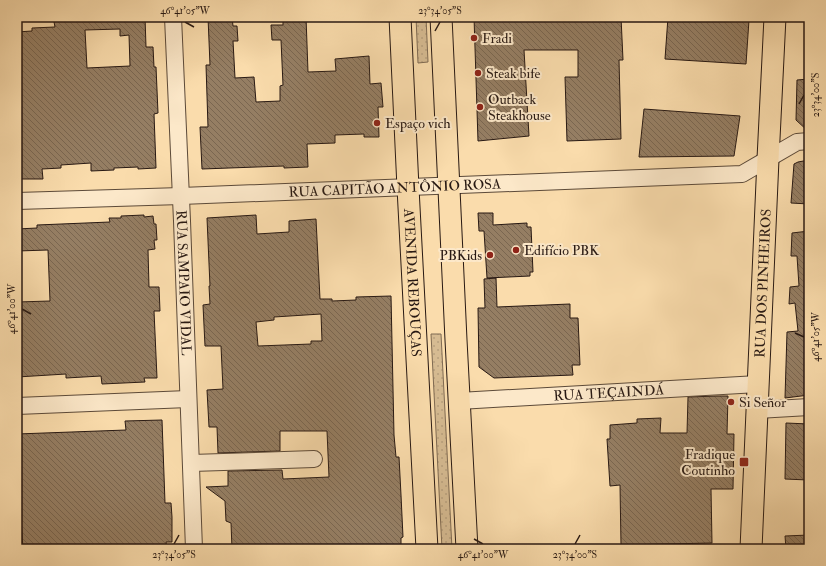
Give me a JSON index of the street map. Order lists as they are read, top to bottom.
{
  "streets": {
    "main road": ["AVENIDA REBOUÇAS", "RUA DOS PINHEIROS"],
    "street": ["RUA CAPITÃO ANTÔNIO ROSA", "RUA SAMPAIO VIDAL", "RUA TEÇAINDÁ"]
  },
  "crossings": [
    ["RUA CAPITÃO ANTÔNIO ROSA", "RUA SAMPAIO VIDAL"],
    ["RUA CAPITÃO ANTÔNIO ROSA", "AVENIDA REBOUÇAS"],
    ["RUA CAPITÃO ANTÔNIO ROSA", "RUA DOS PINHEIROS"],
    ["RUA DOS PINHEIROS", "RUA TEÇAINDÁ"]
  ],
  "places": {
    "other": [
      "Fradi",
      "Steak bife",
      "Outback Steakhouse",
      "Espaço vich",
      "Edifício PBK",
      "PBKids",
      "Si Señor"
    ],
    "transit": ["Fradique Coutinho"]
  },
  "coordinates": [
    "46°41'05\"W",
    "23°34'05\"S",
    "23°34'00\"S",
    "46°41'00\"W"
  ]
}
